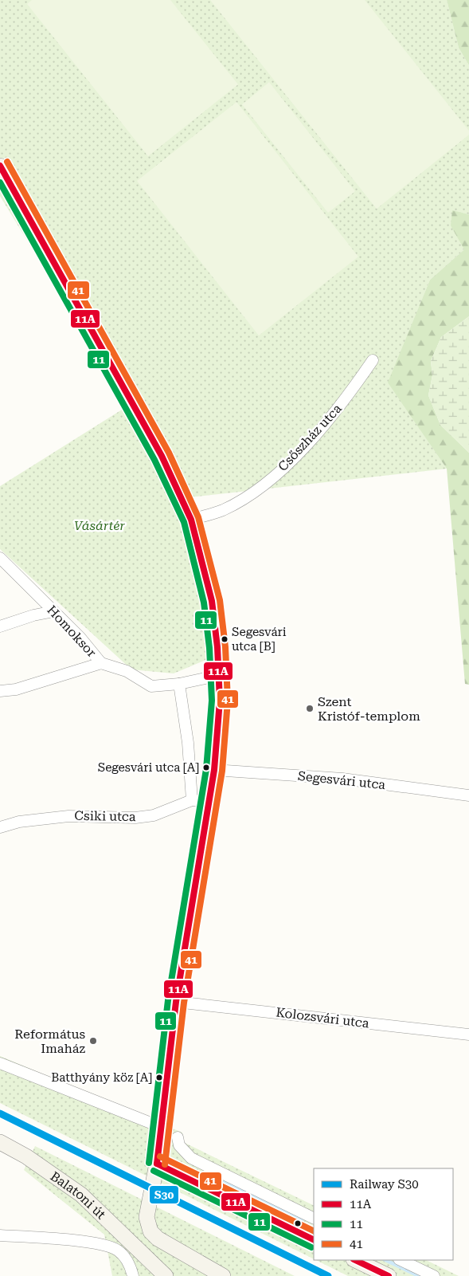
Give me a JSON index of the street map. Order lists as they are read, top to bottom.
{
  "streets": {
    "street": [
      "Csőszház utca",
      "Homoksor",
      "Segesvári utca",
      "Csiki utca",
      "Kolozsvári utca",
      "Balatoni út"
    ]
  },
  "parks": ["Vásártér"],
  "places": [
    "Segesvári utca [B]",
    "Szent Kristóf-templom",
    "Segesvári utca [A]",
    "Református Imaház",
    "Batthyány köz [A]"
  ],
  "lines": [
    "transit line 41",
    "transit line 11A",
    "transit line 11",
    "rail line S30"
  ],
  "legend": [
    "Railway S30",
    "11A",
    "11",
    "41"
  ]
}
